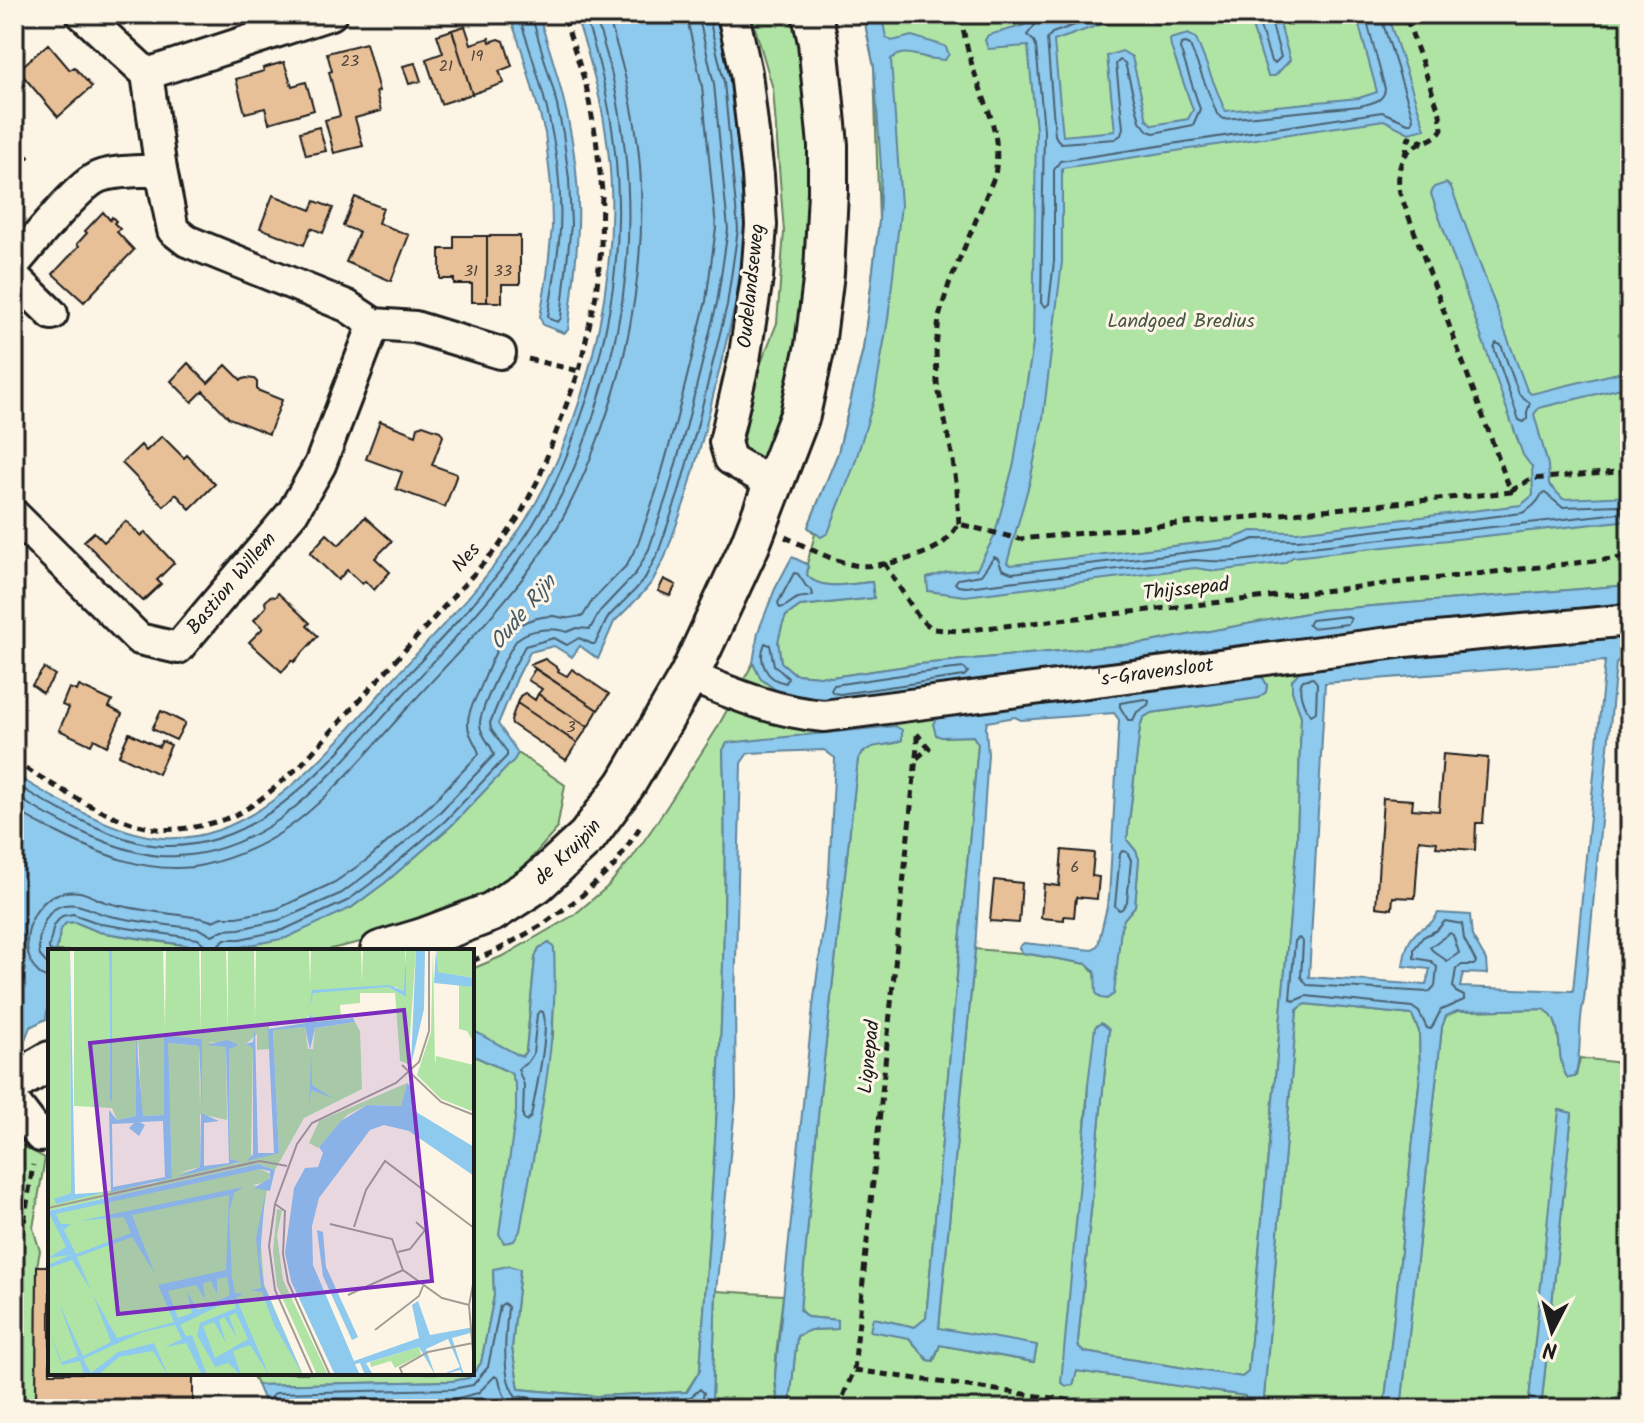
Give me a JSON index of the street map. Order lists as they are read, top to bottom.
{
  "streets": {
    "main road": ["de Kruipin"],
    "street": ["Oudelandseweg", "Bastion Willem", "'s-Gravensloot"],
    "path": ["Nes", "Thijssepad", "Lignepad"]
  },
  "crossings": [
    ["'s-Gravensloot", "de Kruipin"],
    ["'s-Gravensloot", "Lignepad"]
  ],
  "water": ["Oude Rijn"],
  "parks": ["Landgoed Bredius"],
  "house_numbers": [
    "19",
    "23",
    "21",
    "31",
    "33",
    "3",
    "6"
  ],
  "north": "bottom"
}
